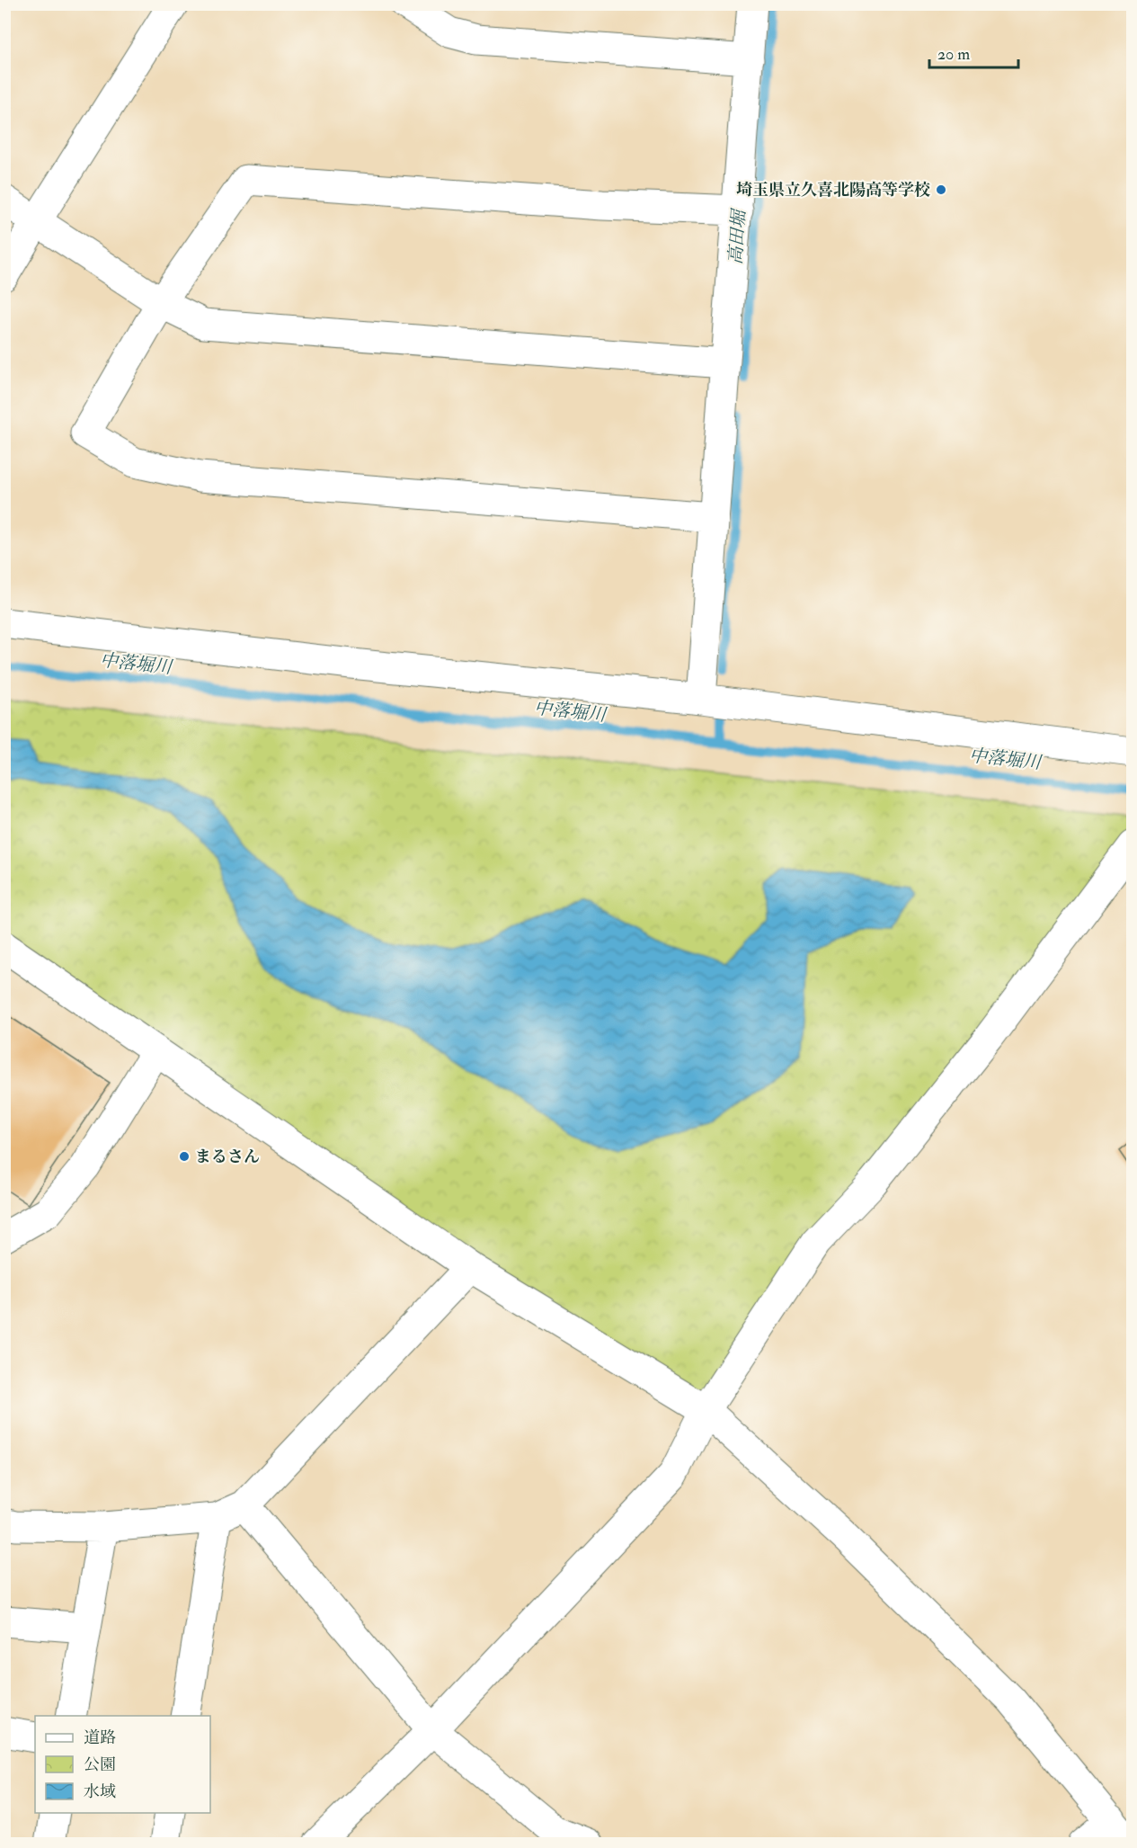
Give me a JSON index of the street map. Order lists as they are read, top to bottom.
{
  "water": ["高田堀", "中落堀川"],
  "places": ["埼玉県立久喜北陽高等学校", "まるさん"],
  "legend": ["道路", "公園", "水域"],
  "scale_bar": "20 m"
}
